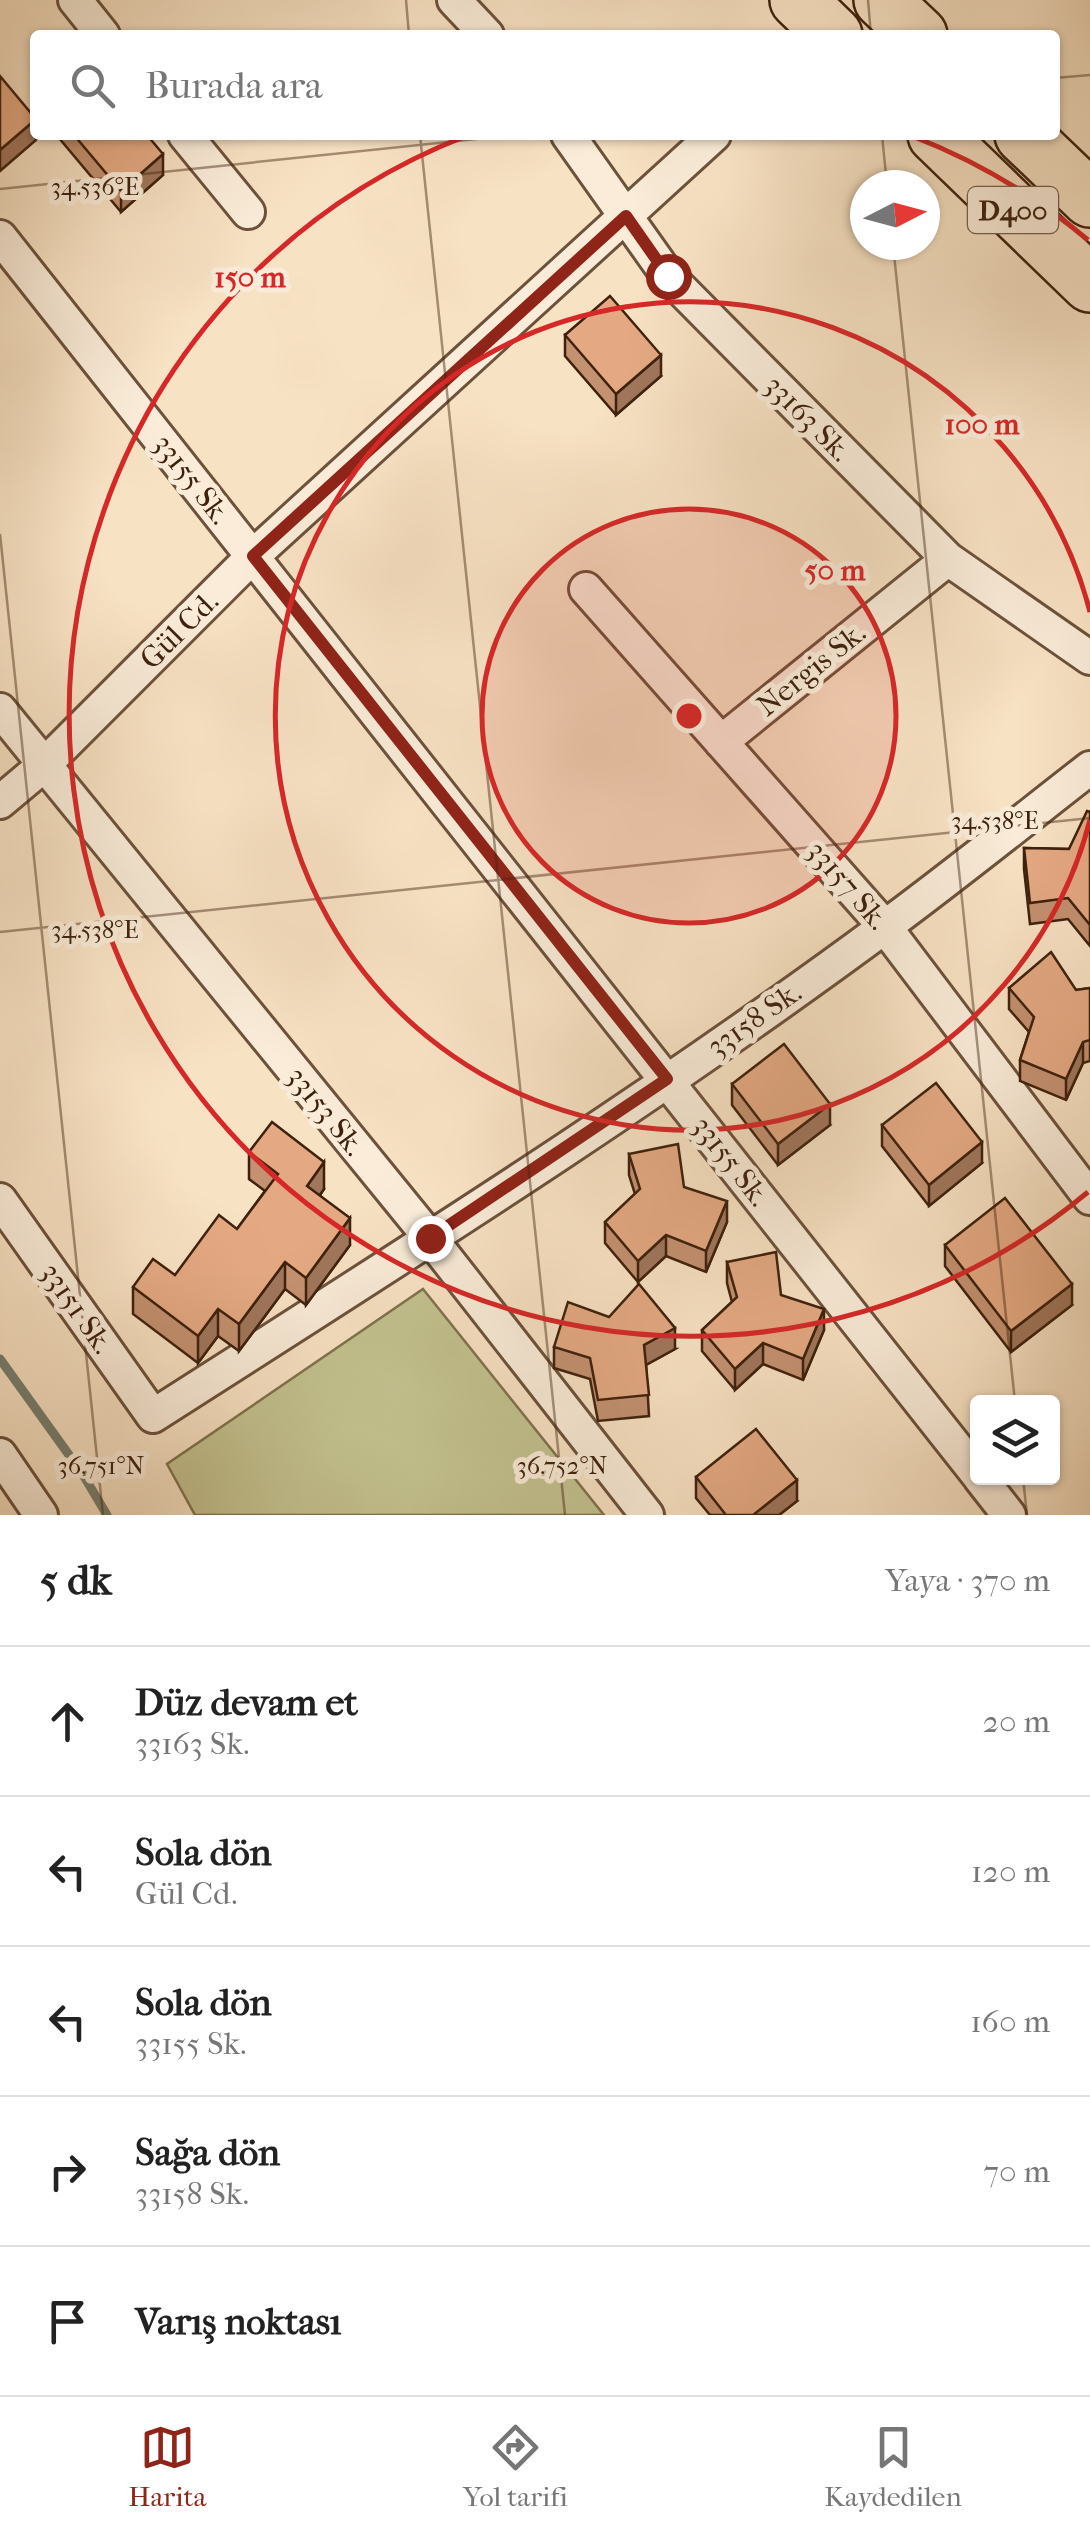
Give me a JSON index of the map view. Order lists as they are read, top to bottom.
{
  "streets": {
    "highway": ["D400"],
    "street": [
      "33163 Sk.",
      "33155 Sk.",
      "Gül Cd.",
      "Nergis Sk.",
      "33157 Sk.",
      "33158 Sk.",
      "33153 Sk.",
      "33151 Sk."
    ]
  },
  "crossings": [
    ["33163 Sk.", "Gül Cd."],
    ["33163 Sk.", "Nergis Sk."],
    ["33155 Sk.", "Gül Cd."],
    ["33155 Sk.", "33158 Sk."],
    ["Gül Cd.", "33153 Sk."],
    ["Nergis Sk.", "33157 Sk."],
    ["33157 Sk.", "33158 Sk."],
    ["33158 Sk.", "33153 Sk."],
    ["33158 Sk.", "33151 Sk."]
  ],
  "north": "right",
  "page": {
    "search": "Burada ara",
    "heading": ["5 dk", "Yaya · 370 m"],
    "list": [
      ["Düz devam et", "33163 Sk.", "20 m"],
      ["Sola dön", "Gül Cd.", "120 m"],
      ["Sola dön", "33155 Sk.", "160 m"],
      ["Sağa dön", "33158 Sk.", "70 m"],
      "Varış noktası"
    ],
    "nav": ["Harita", "Yol tarifi", "Kaydedilen"]
  },
  "coordinates": [
    "34.536°E",
    "34.538°E",
    "36.751°N",
    "36.752°N"
  ],
  "rings": ["150 m", "100 m", "50 m"]
}
